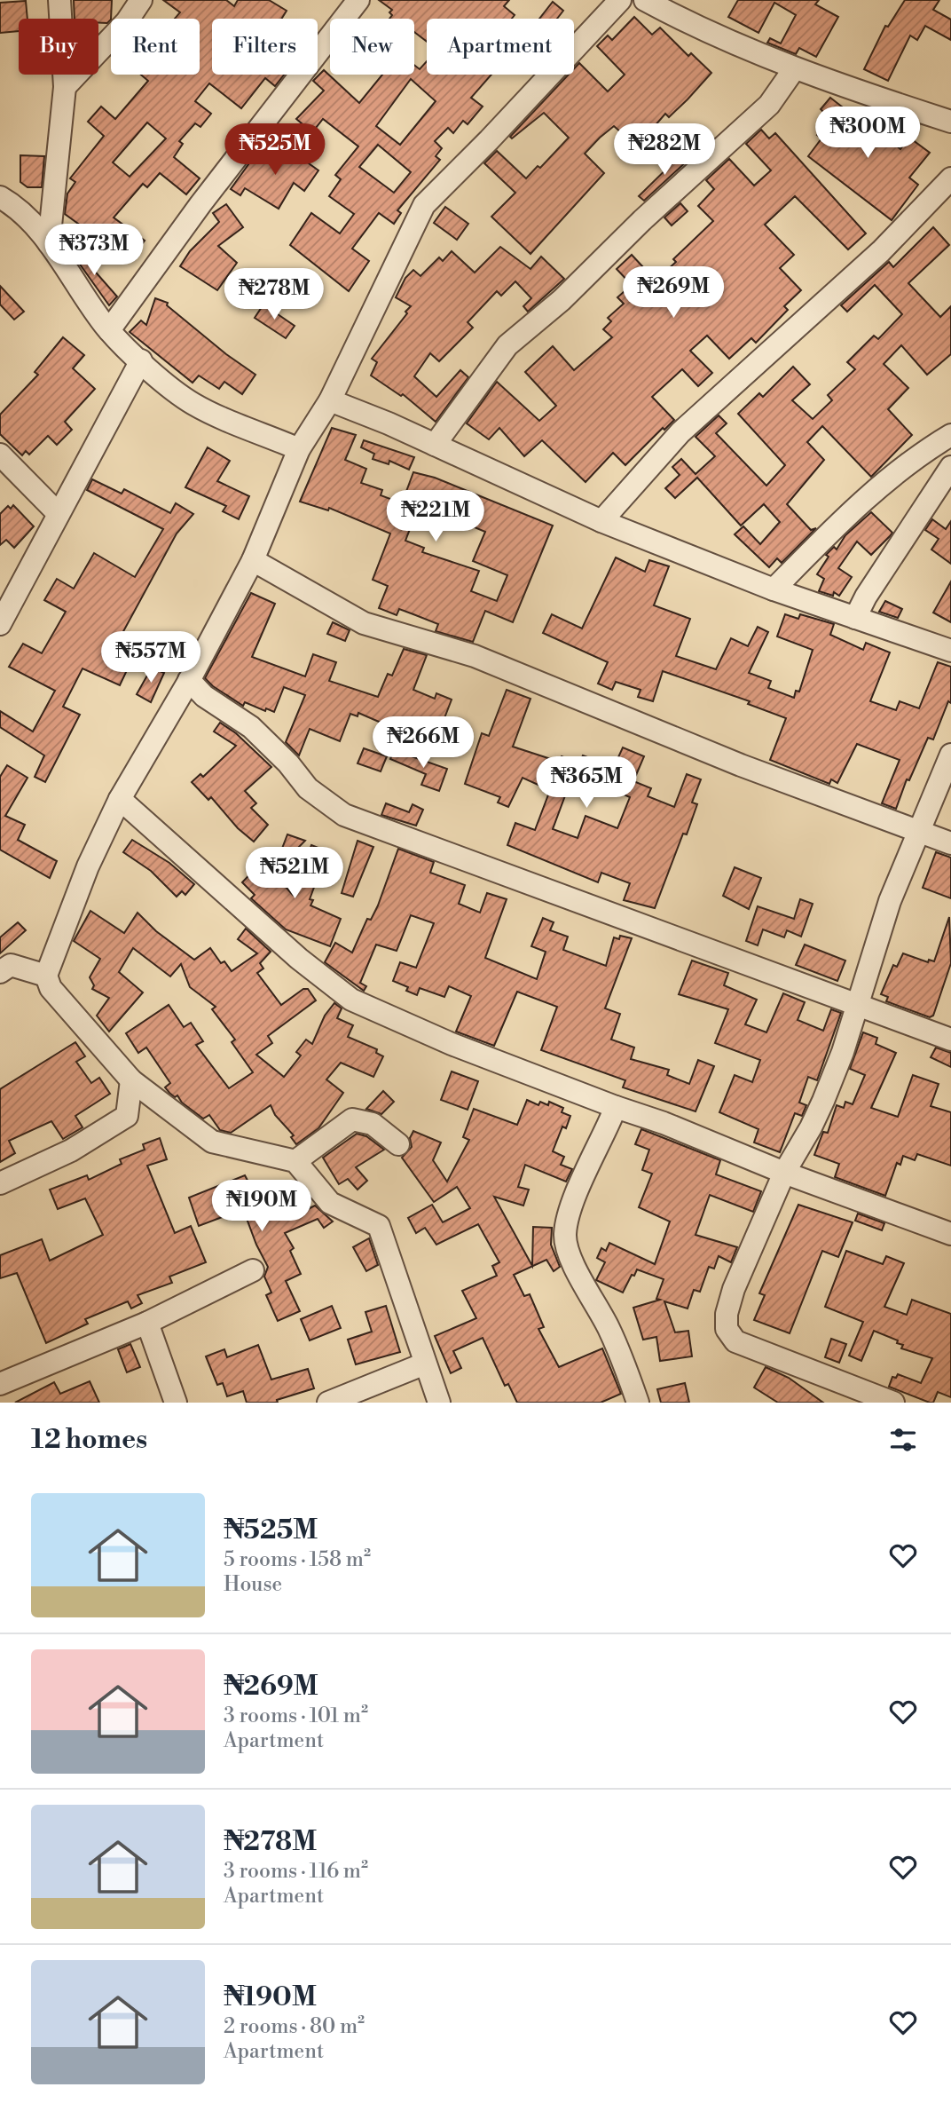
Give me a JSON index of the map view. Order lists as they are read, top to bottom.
{
  "page": {
    "chip": [
      "Buy",
      "Rent",
      "Filters",
      "New",
      "Apartment"
    ],
    "price": [
      "₦300M",
      "₦525M",
      "₦282M",
      "₦373M",
      "₦269M",
      "₦278M",
      "₦221M",
      "₦557M",
      "₦266M",
      "₦365M",
      "₦521M",
      "₦190M"
    ],
    "heading": "12 homes",
    "list": [
      {
        "name": "₦525M",
        "note": "5 rooms · 158 m² · House"
      },
      {
        "name": "₦269M",
        "note": "3 rooms · 101 m² · Apartment"
      },
      {
        "name": "₦278M",
        "note": "3 rooms · 116 m² · Apartment"
      },
      {
        "name": "₦190M",
        "note": "2 rooms · 80 m² · Apartment"
      }
    ]
  }
}
